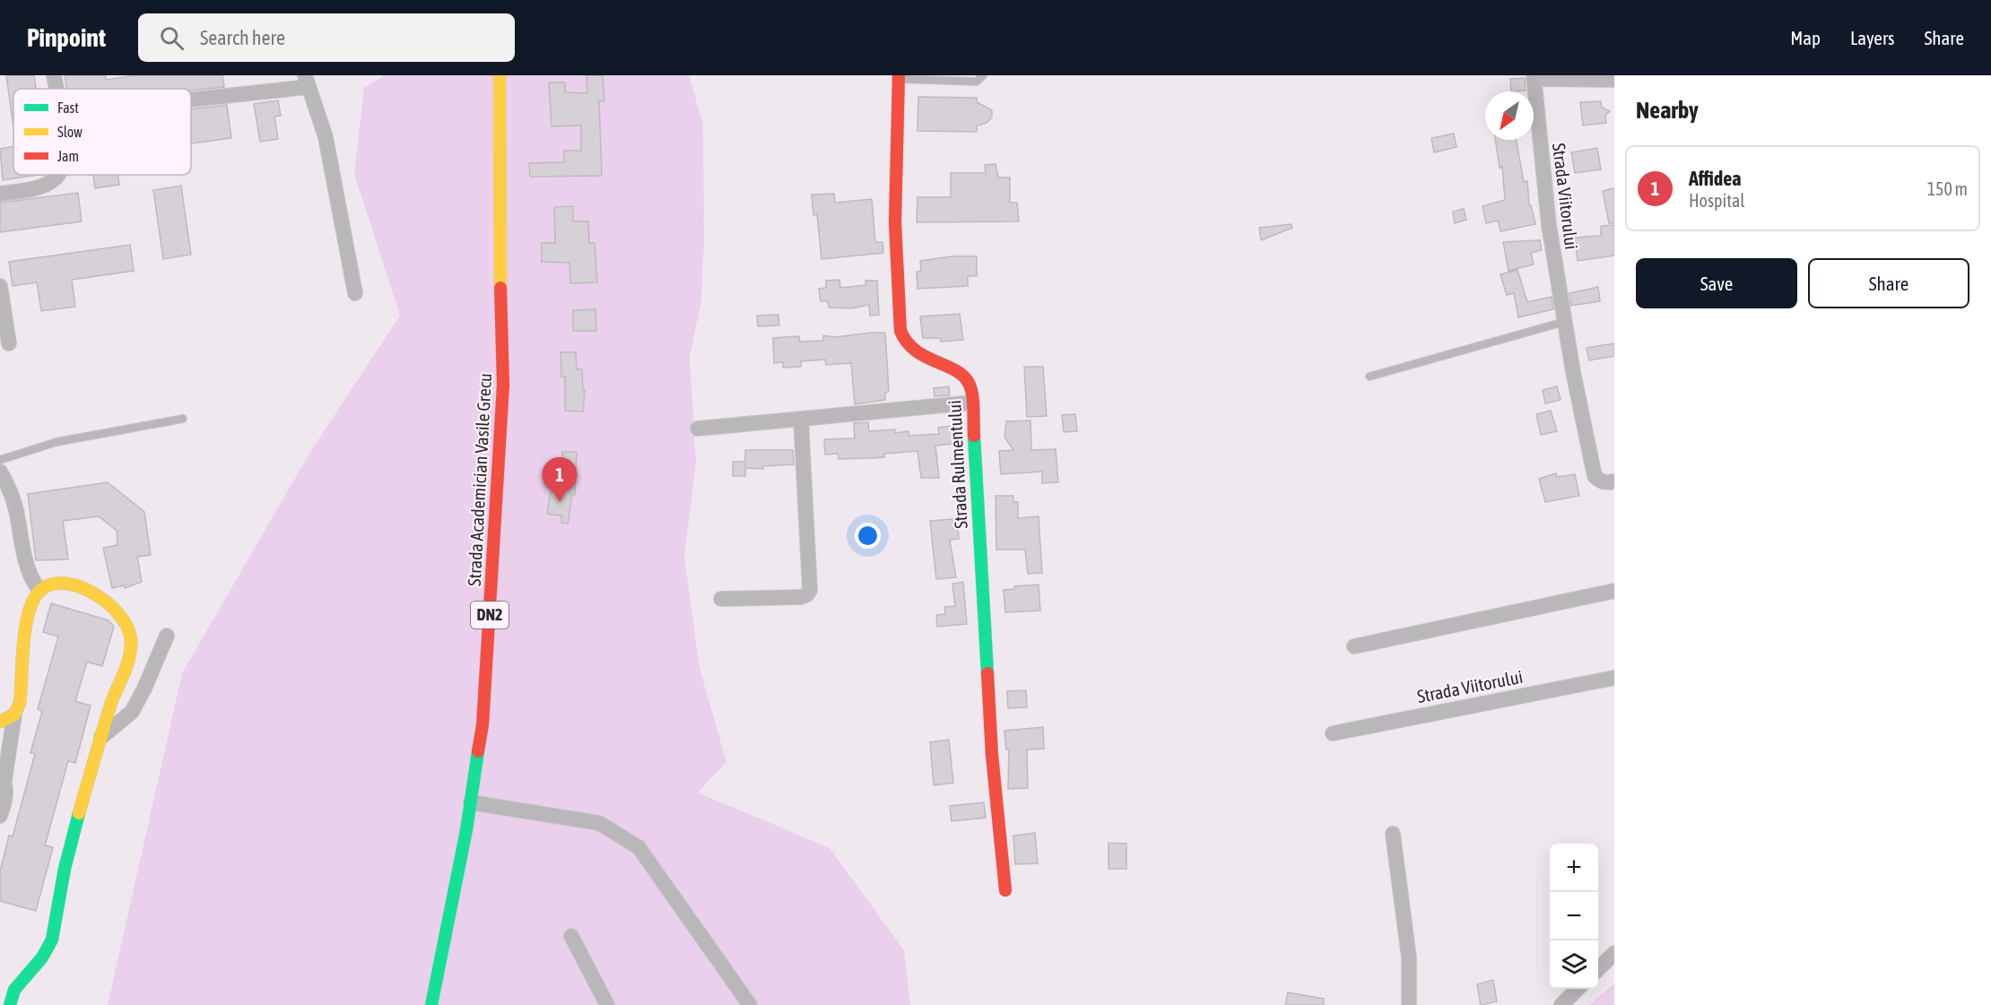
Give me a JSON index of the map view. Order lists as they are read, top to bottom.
{
  "streets": {
    "street": [
      "Strada Viitorului",
      "Strada Rulmentului",
      "Strada Academician Vasile Grecu",
      "DN2"
    ]
  },
  "legend": ["Fast", "Slow", "Jam"],
  "north": "bottom left",
  "page": {
    "header": "Pinpoint",
    "search": "Search here",
    "nav": ["Map", "Layers", "Share"],
    "heading": "Nearby",
    "list": [
      {
        "mark": "1",
        "name": "Affidea",
        "note": "Hospital",
        "value": "150 m"
      }
    ],
    "buttons": ["Save", "Share"],
    "pins": "1",
    "map_buttons": ["+", "−"]
  }
}
